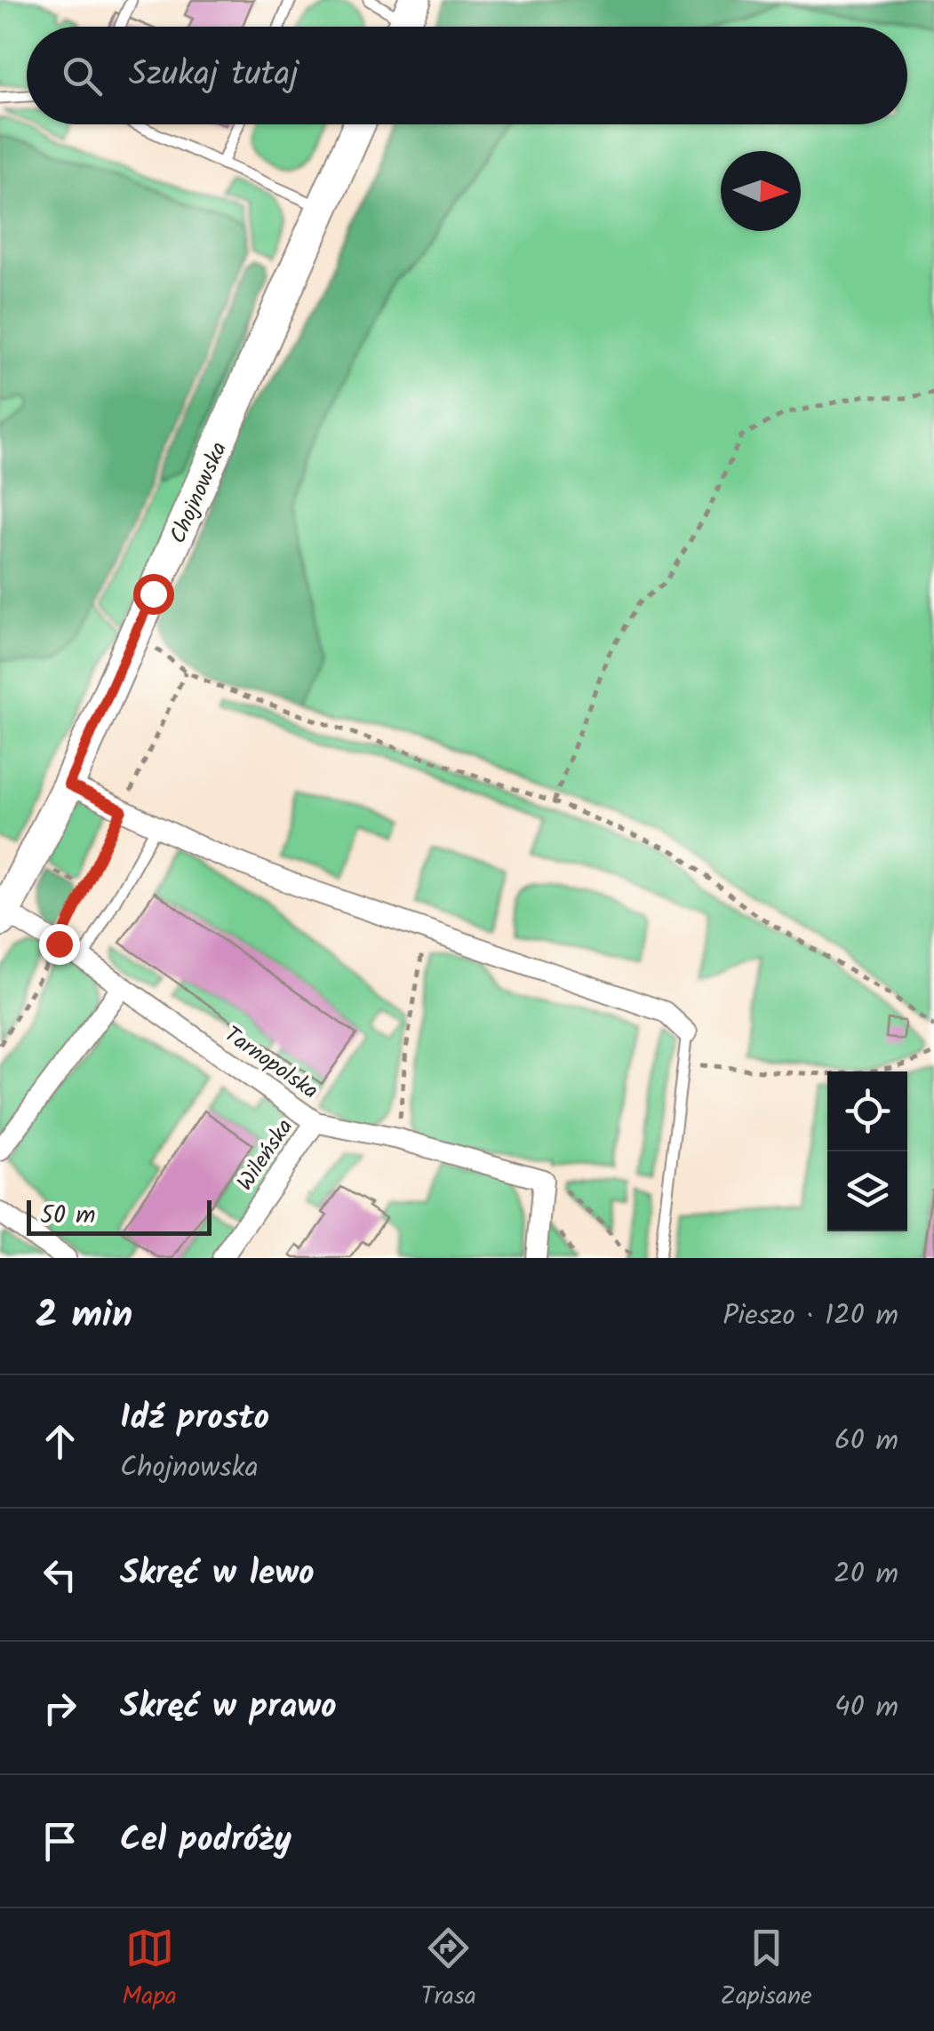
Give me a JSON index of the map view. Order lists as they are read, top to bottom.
{
  "streets": {
    "main road": ["Chojnowska"],
    "street": ["Tarnopolska", "Wileńska"]
  },
  "crossings": [
    ["Chojnowska", "Tarnopolska"],
    ["Tarnopolska", "Wileńska"]
  ],
  "scale_bar": "50 m",
  "north": "right",
  "page": {
    "search": "Szukaj tutaj",
    "scale": "50 m",
    "heading": ["2 min", "Pieszo · 120 m"],
    "list": [
      ["Idź prosto", "Chojnowska", "60 m"],
      ["Skręć w lewo", "20 m"],
      ["Skręć w prawo", "40 m"],
      "Cel podróży"
    ],
    "nav": ["Mapa", "Trasa", "Zapisane"]
  }
}
